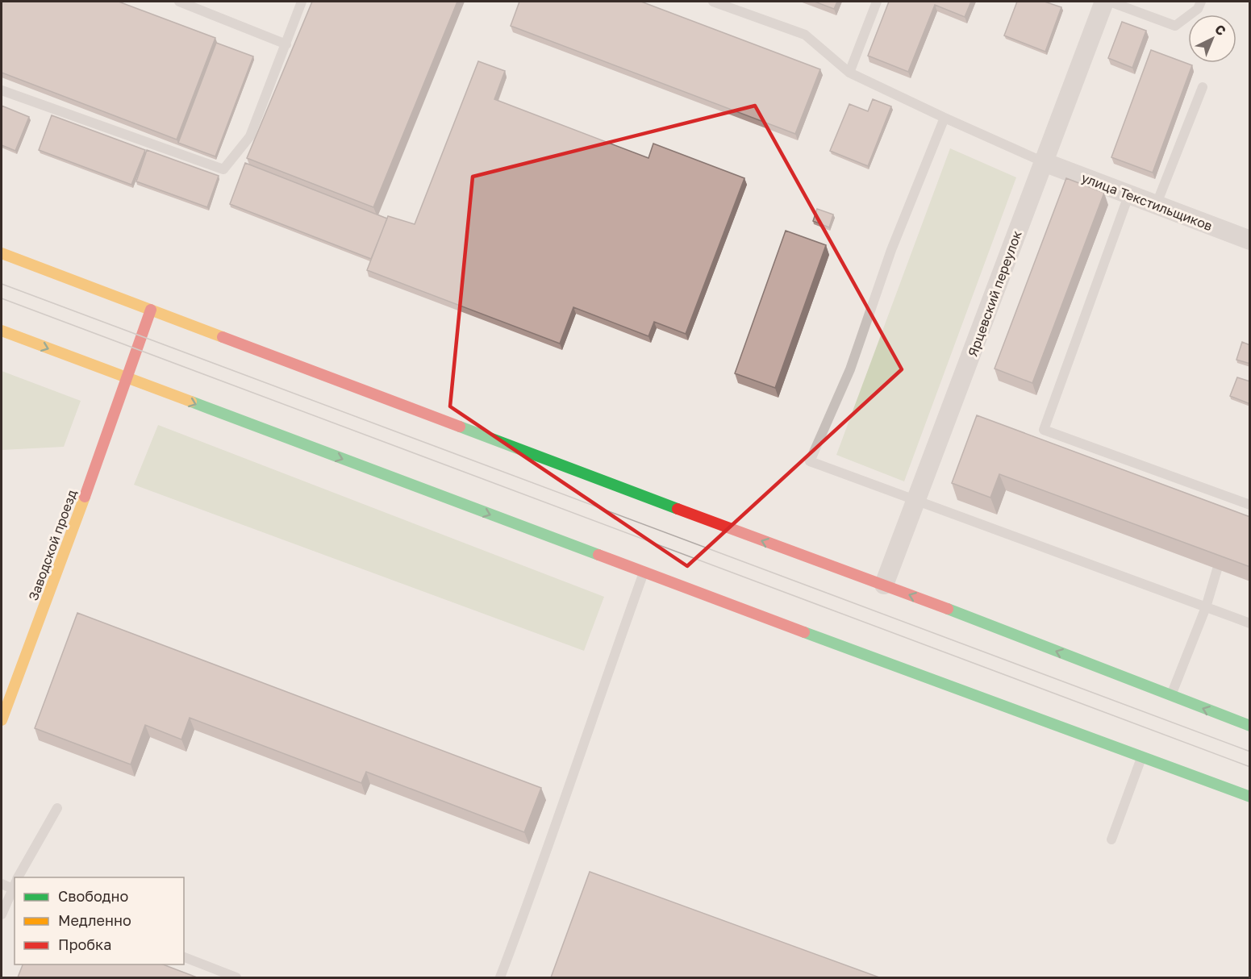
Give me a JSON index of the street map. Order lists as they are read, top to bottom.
{
  "streets": {
    "main road": ["Заводской проезд"],
    "street": ["улица Текстильщиков", "Ярцевский переулок"]
  },
  "crossings": [
    ["улица Текстильщиков", "Ярцевский переулок"]
  ],
  "legend": ["Свободно", "Медленно", "Пробка"],
  "north": "top right"
}
